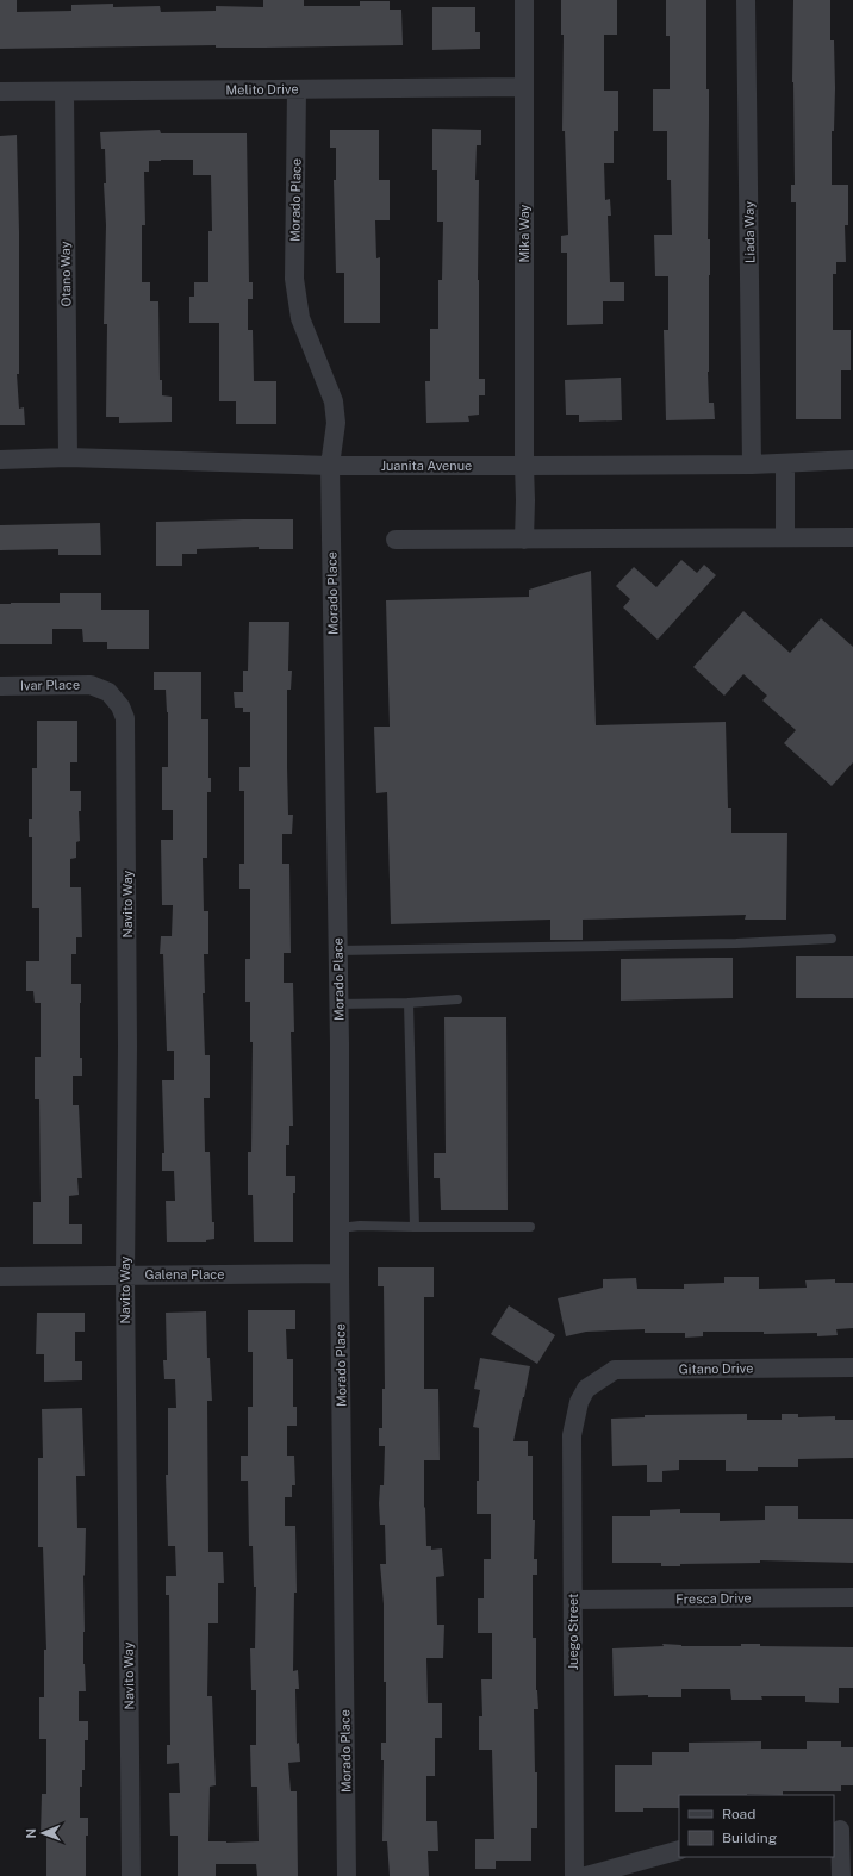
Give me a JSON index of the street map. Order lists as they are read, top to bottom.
{
  "streets": {
    "street": [
      "Melito Drive",
      "Morado Place",
      "Liada Way",
      "Mika Way",
      "Otano Way",
      "Juanita Avenue",
      "Ivar Place",
      "Navito Way",
      "Galena Place",
      "Gitano Drive",
      "Fresca Drive",
      "Juego Street"
    ]
  },
  "crossings": [
    ["Melito Drive", "Morado Place"],
    ["Melito Drive", "Mika Way"],
    ["Melito Drive", "Otano Way"],
    ["Morado Place", "Juanita Avenue"],
    ["Morado Place", "Galena Place"],
    ["Liada Way", "Juanita Avenue"],
    ["Mika Way", "Juanita Avenue"],
    ["Otano Way", "Juanita Avenue"],
    ["Ivar Place", "Navito Way"],
    ["Navito Way", "Galena Place"],
    ["Gitano Drive", "Juego Street"],
    ["Fresca Drive", "Juego Street"]
  ],
  "legend": ["Road", "Building"],
  "north": "left"
}
